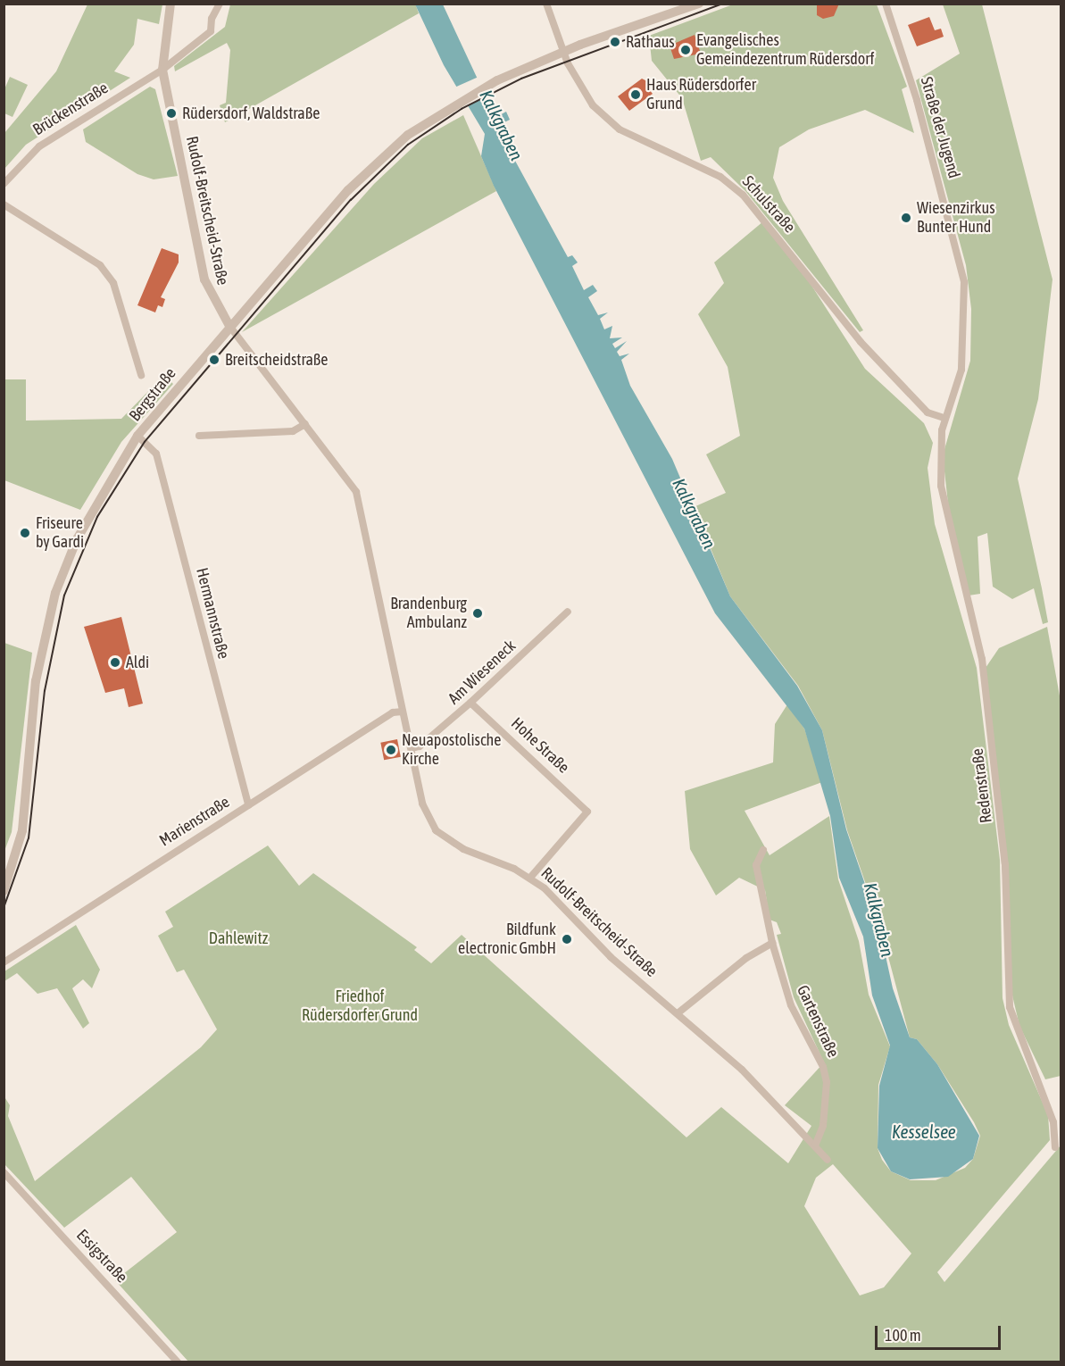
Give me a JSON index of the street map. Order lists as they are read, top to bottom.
{
  "streets": {
    "street": [
      "Brückenstraße",
      "Straße der Jugend",
      "Schulstraße",
      "Rudolf-Breitscheid-Straße",
      "Bergstraße",
      "Hermannstraße",
      "Am Wieseneck",
      "Hohe Straße",
      "Redenstraße",
      "Marienstraße",
      "Gartenstraße",
      "Essigstraße"
    ]
  },
  "crossings": [
    ["Brückenstraße", "Rudolf-Breitscheid-Straße"],
    ["Straße der Jugend", "Schulstraße"],
    ["Straße der Jugend", "Redenstraße"],
    ["Schulstraße", "Bergstraße"],
    ["Schulstraße", "Redenstraße"],
    ["Rudolf-Breitscheid-Straße", "Bergstraße"],
    ["Rudolf-Breitscheid-Straße", "Am Wieseneck"],
    ["Rudolf-Breitscheid-Straße", "Hohe Straße"],
    ["Rudolf-Breitscheid-Straße", "Marienstraße"],
    ["Rudolf-Breitscheid-Straße", "Gartenstraße"],
    ["Bergstraße", "Hermannstraße"],
    ["Hermannstraße", "Marienstraße"],
    ["Am Wieseneck", "Hohe Straße"]
  ],
  "water": ["Kalkgraben", "Kesselsee"],
  "parks": ["Dahlewitz", "Friedhof Rüdersdorfer Grund"],
  "places": [
    "Rathaus",
    "Evangelisches Gemeindezentrum Rüdersdorf",
    "Haus Rüdersdorfer Grund",
    "Rüdersdorf, Waldstraße",
    "Wiesenzirkus Bunter Hund",
    "Breitscheidstraße",
    "Friseure by Gardi",
    "Brandenburg Ambulanz",
    "Aldi",
    "Neuapostolische Kirche",
    "Bildfunk electronic GmbH"
  ],
  "scale_bar": "100 m"
}
